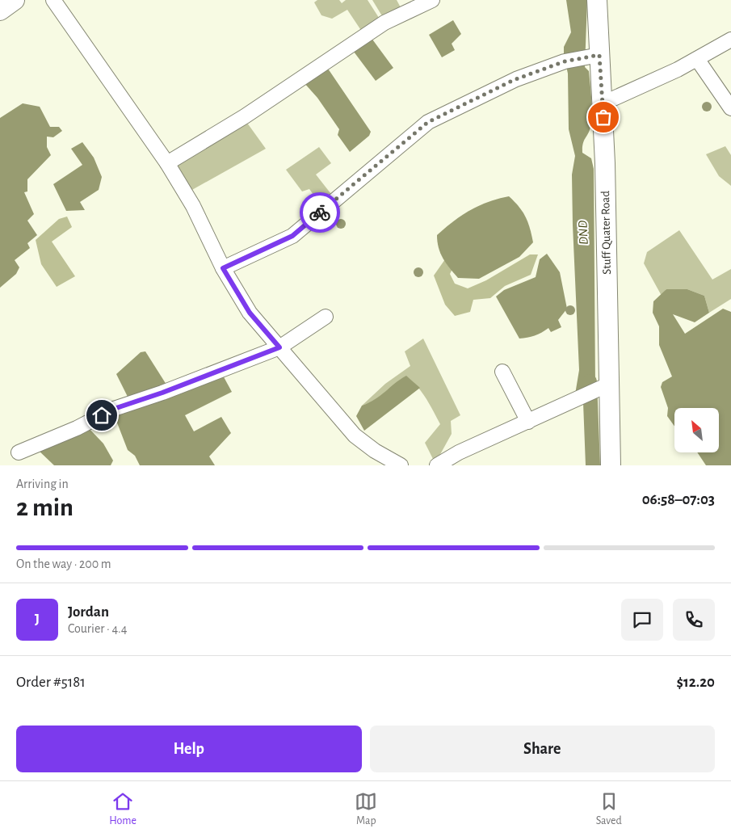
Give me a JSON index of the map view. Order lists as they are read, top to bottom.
{
  "streets": {
    "street": ["Stuff Quater Road"]
  },
  "water": ["DND"],
  "north": "top left",
  "page": {
    "heading": ["2 min", "Arriving in", "06:58–07:03"],
    "panel": [
      "Jordan",
      "Courier · 4.4",
      "Order #5181",
      "$12.20"
    ],
    "bar": "On the way · 200 m",
    "round": "J",
    "buttons": ["Help", "Share"],
    "tabs": ["Home", "Map", "Saved"]
  }
}
